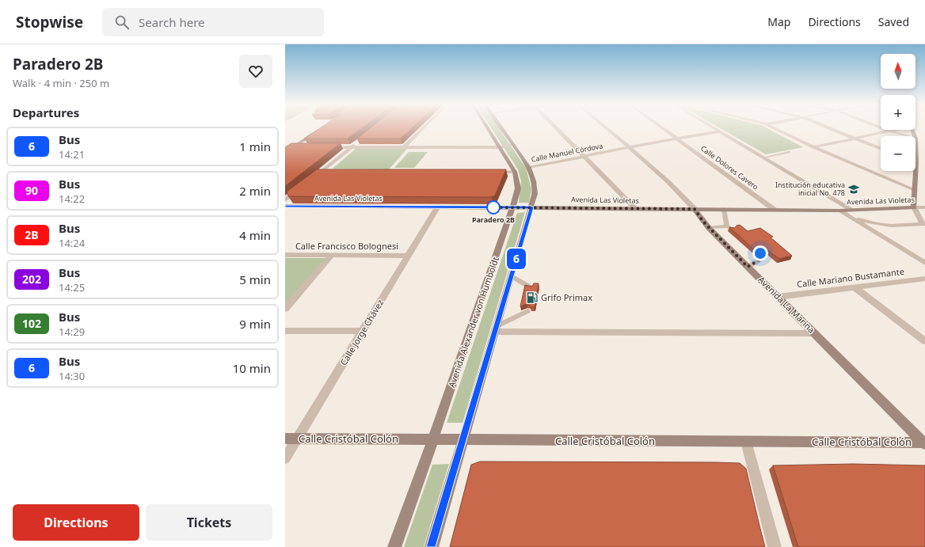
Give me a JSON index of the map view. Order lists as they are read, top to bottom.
{
  "streets": {
    "street": [
      "Calle Manuel Córdova",
      "Calle Dolores Cavero",
      "Avenida Las Violetas",
      "Calle Francisco Bolognesi",
      "Calle Mariano Bustamante",
      "Avenida La Marina",
      "Avenida Alexander von Humboldt",
      "Calle Jorge Chávez",
      "Calle Cristóbal Colón"
    ]
  },
  "crossings": [
    ["Calle Manuel Córdova", "Calle Dolores Cavero"],
    ["Calle Manuel Córdova", "Avenida La Marina"],
    ["Calle Dolores Cavero", "Avenida Las Violetas"],
    ["Avenida Las Violetas", "Avenida La Marina"],
    ["Avenida Las Violetas", "Avenida Alexander von Humboldt"],
    ["Avenida Las Violetas", "Calle Jorge Chávez"],
    ["Calle Francisco Bolognesi", "Calle Jorge Chávez"],
    ["Calle Mariano Bustamante", "Avenida La Marina"],
    ["Avenida La Marina", "Calle Cristóbal Colón"],
    ["Avenida Alexander von Humboldt", "Calle Cristóbal Colón"],
    ["Calle Jorge Chávez", "Calle Cristóbal Colón"]
  ],
  "places": {
    "school or university": ["Institución educativa inicial No. 478"],
    "other": ["Paradero 2B"],
    "fuel station": ["Grifo Primax"]
  },
  "lines": ["bus line 6"],
  "north": "top",
  "page": {
    "header": "Stopwise",
    "search": "Search here",
    "nav": ["Map", "Directions", "Saved"],
    "heading": [
      ["Paradero 2B", "Walk · 4 min · 250 m"],
      "Departures"
    ],
    "on_map": "6",
    "map_buttons": ["+", "−"],
    "list": [
      {
        "mark": "6",
        "name": "Bus",
        "note": "14:21",
        "value": "1 min"
      },
      {
        "mark": "90",
        "name": "Bus",
        "note": "14:22",
        "value": "2 min"
      },
      {
        "mark": "2B",
        "name": "Bus",
        "note": "14:24",
        "value": "4 min"
      },
      {
        "mark": "202",
        "name": "Bus",
        "note": "14:25",
        "value": "5 min"
      },
      {
        "mark": "102",
        "name": "Bus",
        "note": "14:29",
        "value": "9 min"
      },
      {
        "mark": "6",
        "name": "Bus",
        "note": "14:30",
        "value": "10 min"
      }
    ],
    "buttons": ["Directions", "Tickets"]
  }
}
